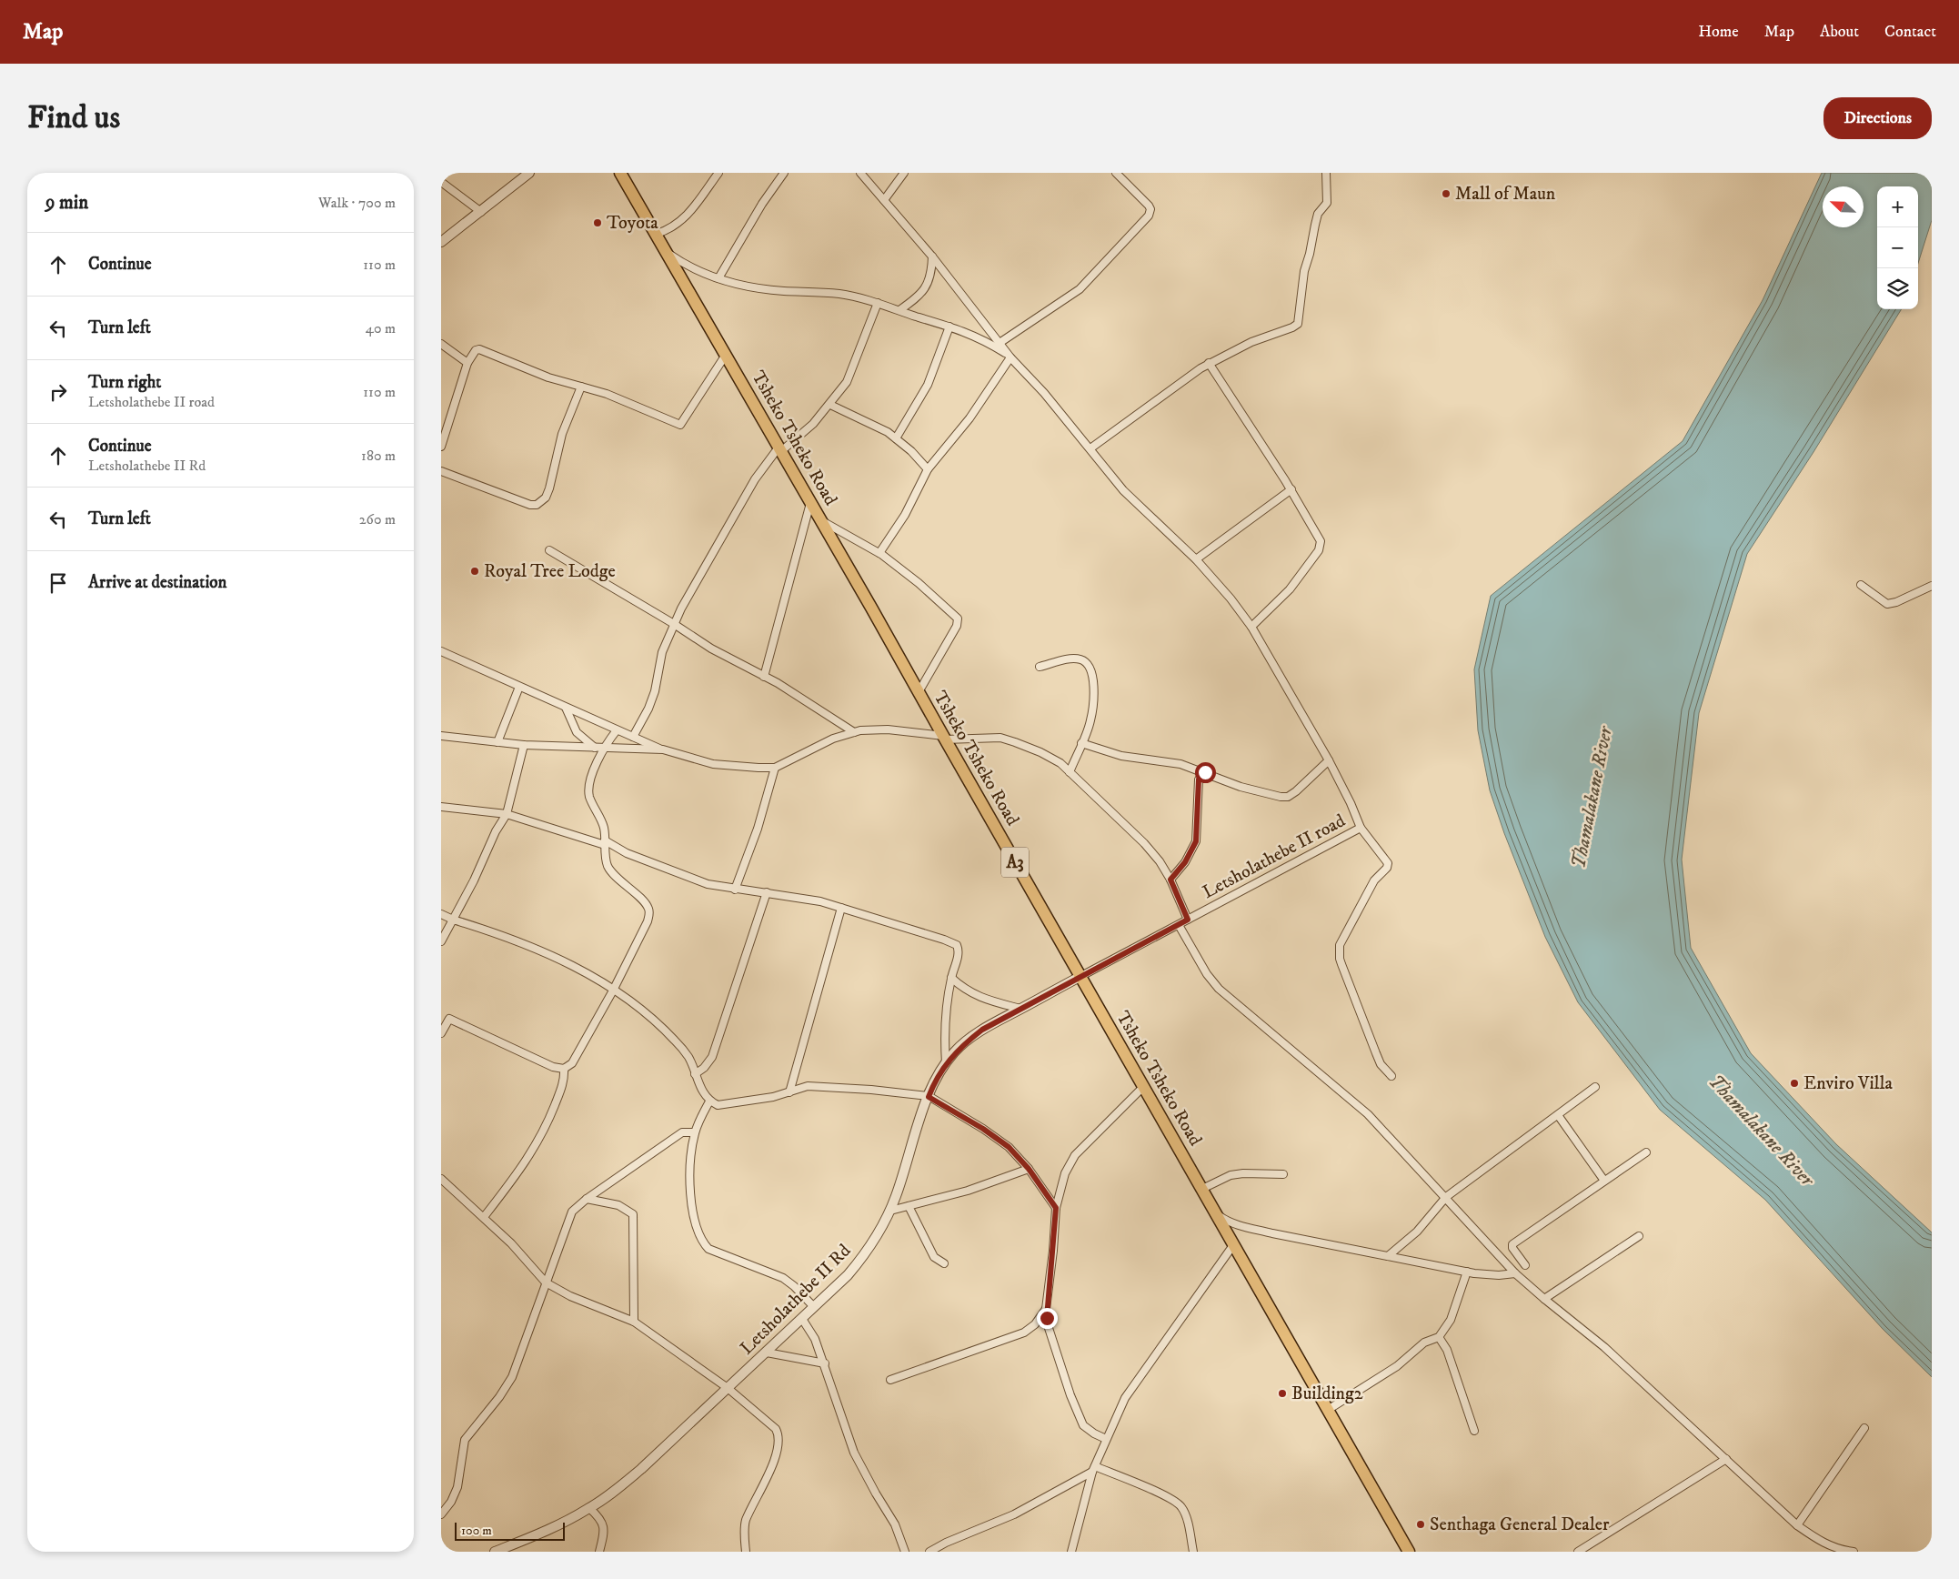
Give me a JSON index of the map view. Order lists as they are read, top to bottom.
{
  "streets": {
    "highway": ["Tsheko Tsheko Road", "A3"],
    "street": ["Letsholathebe II road", "Letsholathebe II Rd"]
  },
  "crossings": [
    ["Tsheko Tsheko Road", "Letsholathebe II road"],
    ["Tsheko Tsheko Road", "Letsholathebe II Rd"],
    ["Letsholathebe II road", "Letsholathebe II Rd"]
  ],
  "water": ["Thamalakane River"],
  "places": [
    "Mall of Maun",
    "Toyota",
    "Royal Tree Lodge",
    "Enviro Villa",
    "Building2",
    "Senthaga General Dealer"
  ],
  "scale_bar": "100 m",
  "north": "top left",
  "page": {
    "header": "Map",
    "nav": [
      "Home",
      "Map",
      "About",
      "Contact"
    ],
    "buttons": "Directions",
    "title": "Find us",
    "heading": ["9 min", "Walk · 700 m"],
    "map_buttons": ["+", "−"],
    "list": [
      ["Continue", "110 m"],
      ["Turn left", "40 m"],
      ["Turn right", "Letsholathebe II road", "110 m"],
      ["Continue", "Letsholathebe II Rd", "180 m"],
      ["Turn left", "260 m"],
      "Arrive at destination"
    ],
    "scale": "100 m"
  }
}
